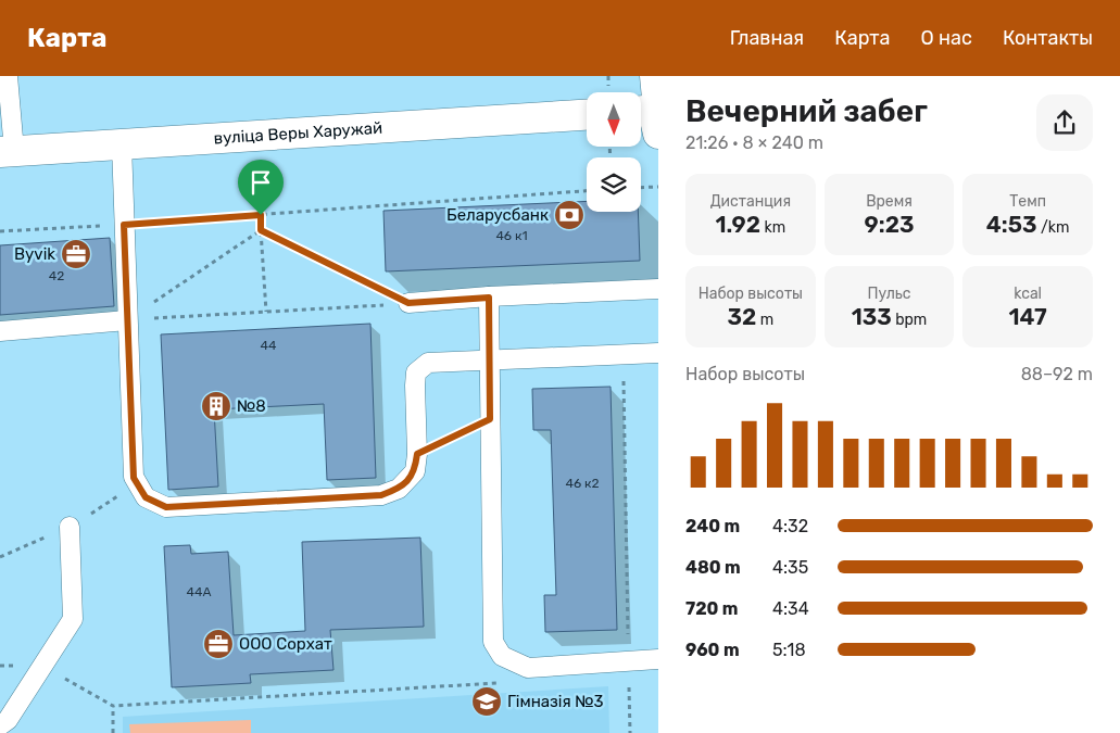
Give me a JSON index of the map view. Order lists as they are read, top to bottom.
{
  "streets": {
    "main road": ["вуліца Веры Харужай"]
  },
  "places": {
    "bank": ["Беларусбанк"],
    "office": ["Byvik", "ООО Сорхат"],
    "building": ["№8"],
    "school or university": ["Гімназія №3"]
  },
  "house_numbers": [
    "46 к1",
    "42",
    "44",
    "46 к2",
    "44А"
  ],
  "north": "bottom",
  "page": {
    "header": "Карта",
    "nav": [
      "Главная",
      "Карта",
      "О нас",
      "Контакты"
    ],
    "heading": ["Вечерний забег", "21:26 · 8 × 240 m"],
    "stats": [
      ["Дистанция", "1.92 km"],
      ["Время", "9:23"],
      ["Темп", "4:53 /km"],
      ["Набор высоты", "32 m"],
      ["Пульс", "133 bpm"],
      ["kcal", "147"]
    ],
    "chart": ["Набор высоты", "88–92 m"],
    "list": [
      {
        "name": "240 m",
        "note": "4:32"
      },
      {
        "name": "480 m",
        "note": "4:35"
      },
      {
        "name": "720 m",
        "note": "4:34"
      },
      {
        "name": "960 m",
        "note": "5:18"
      }
    ]
  }
}
